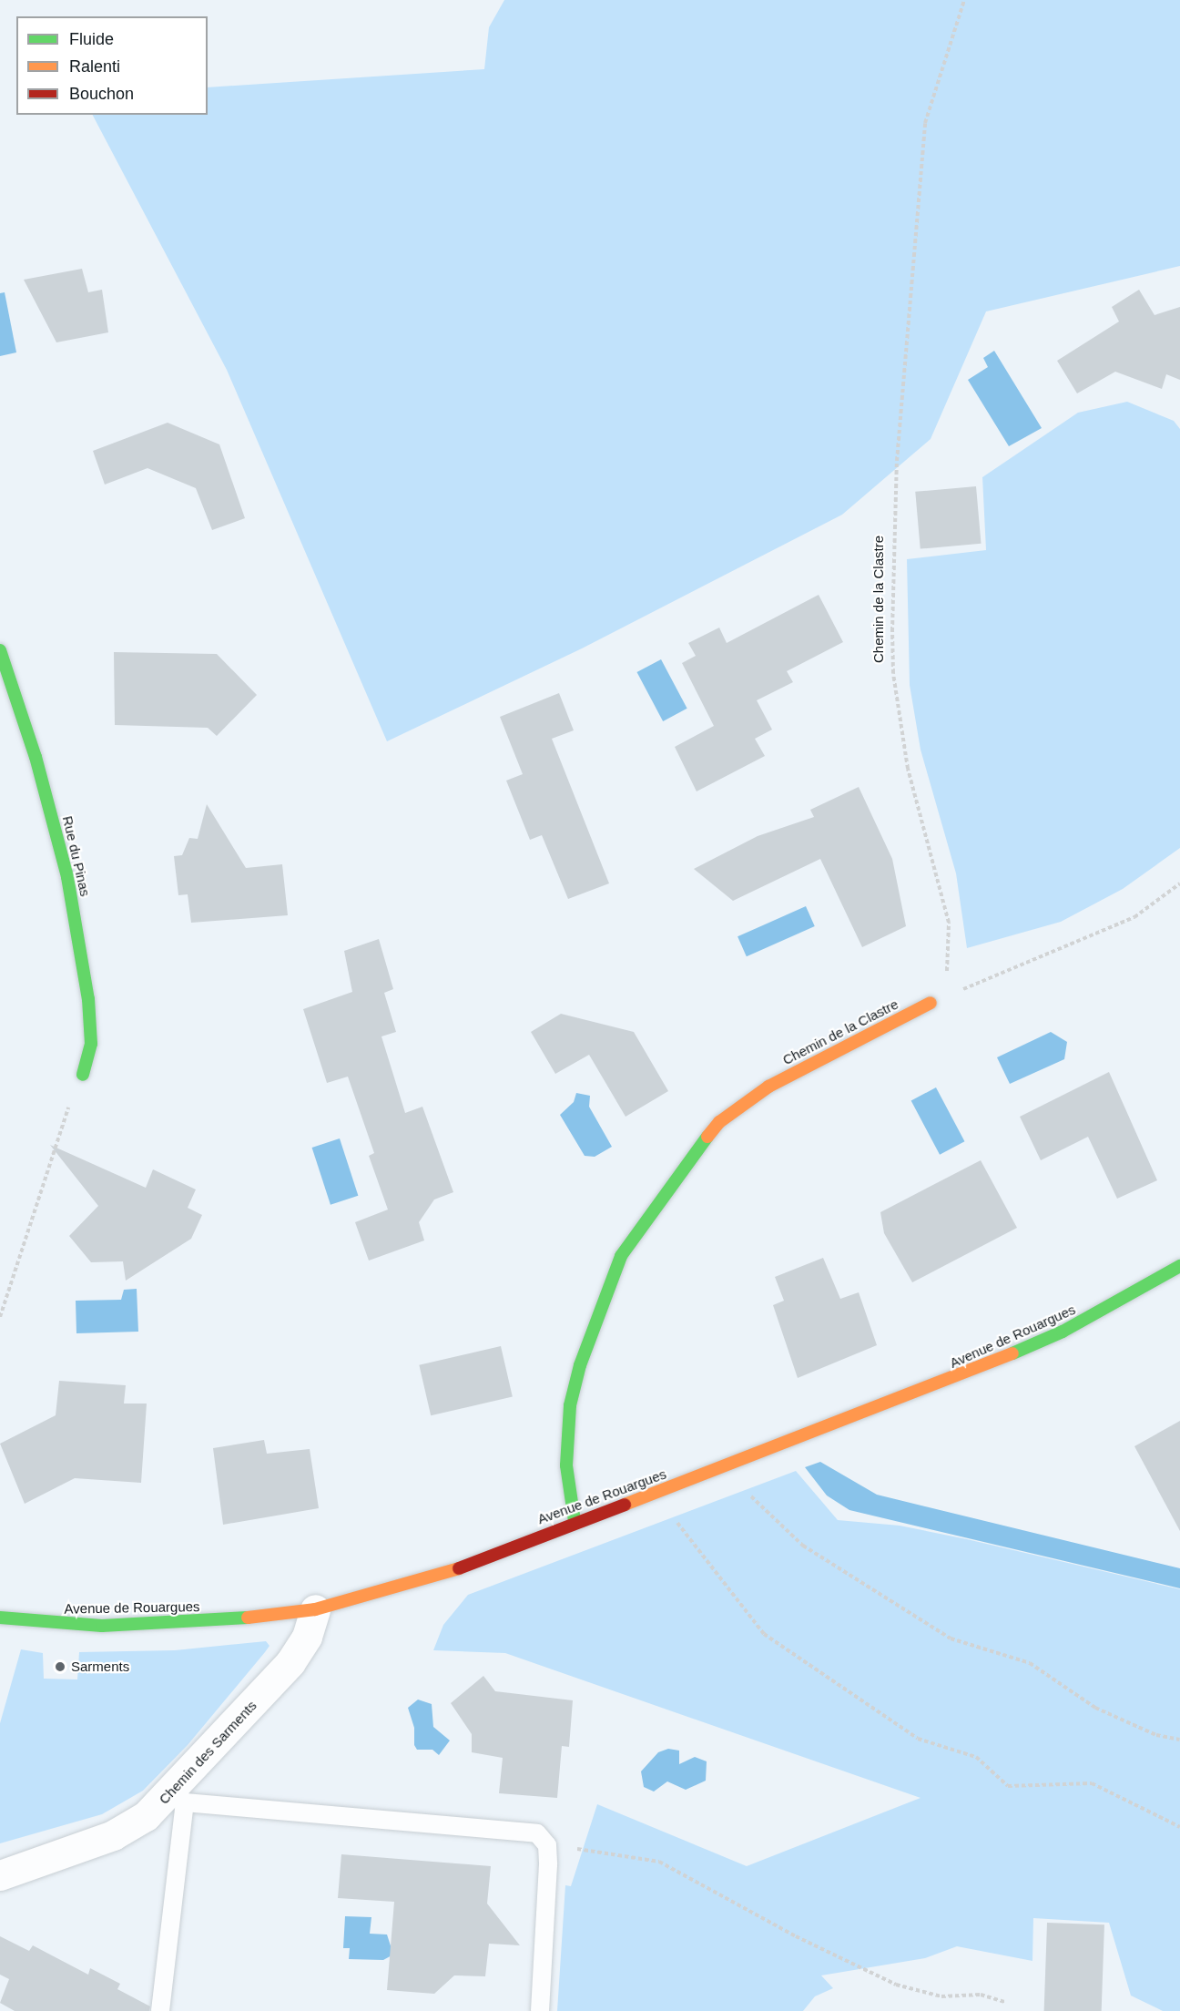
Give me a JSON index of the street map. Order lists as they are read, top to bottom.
{
  "streets": {
    "street": [
      "Chemin de la Clastre",
      "Rue du Pinas",
      "Avenue de Rouargues",
      "Chemin des Sarments"
    ]
  },
  "crossings": [
    ["Chemin de la Clastre", "Avenue de Rouargues"],
    ["Avenue de Rouargues", "Chemin des Sarments"]
  ],
  "places": ["Sarments"],
  "legend": ["Fluide", "Ralenti", "Bouchon"]
}
